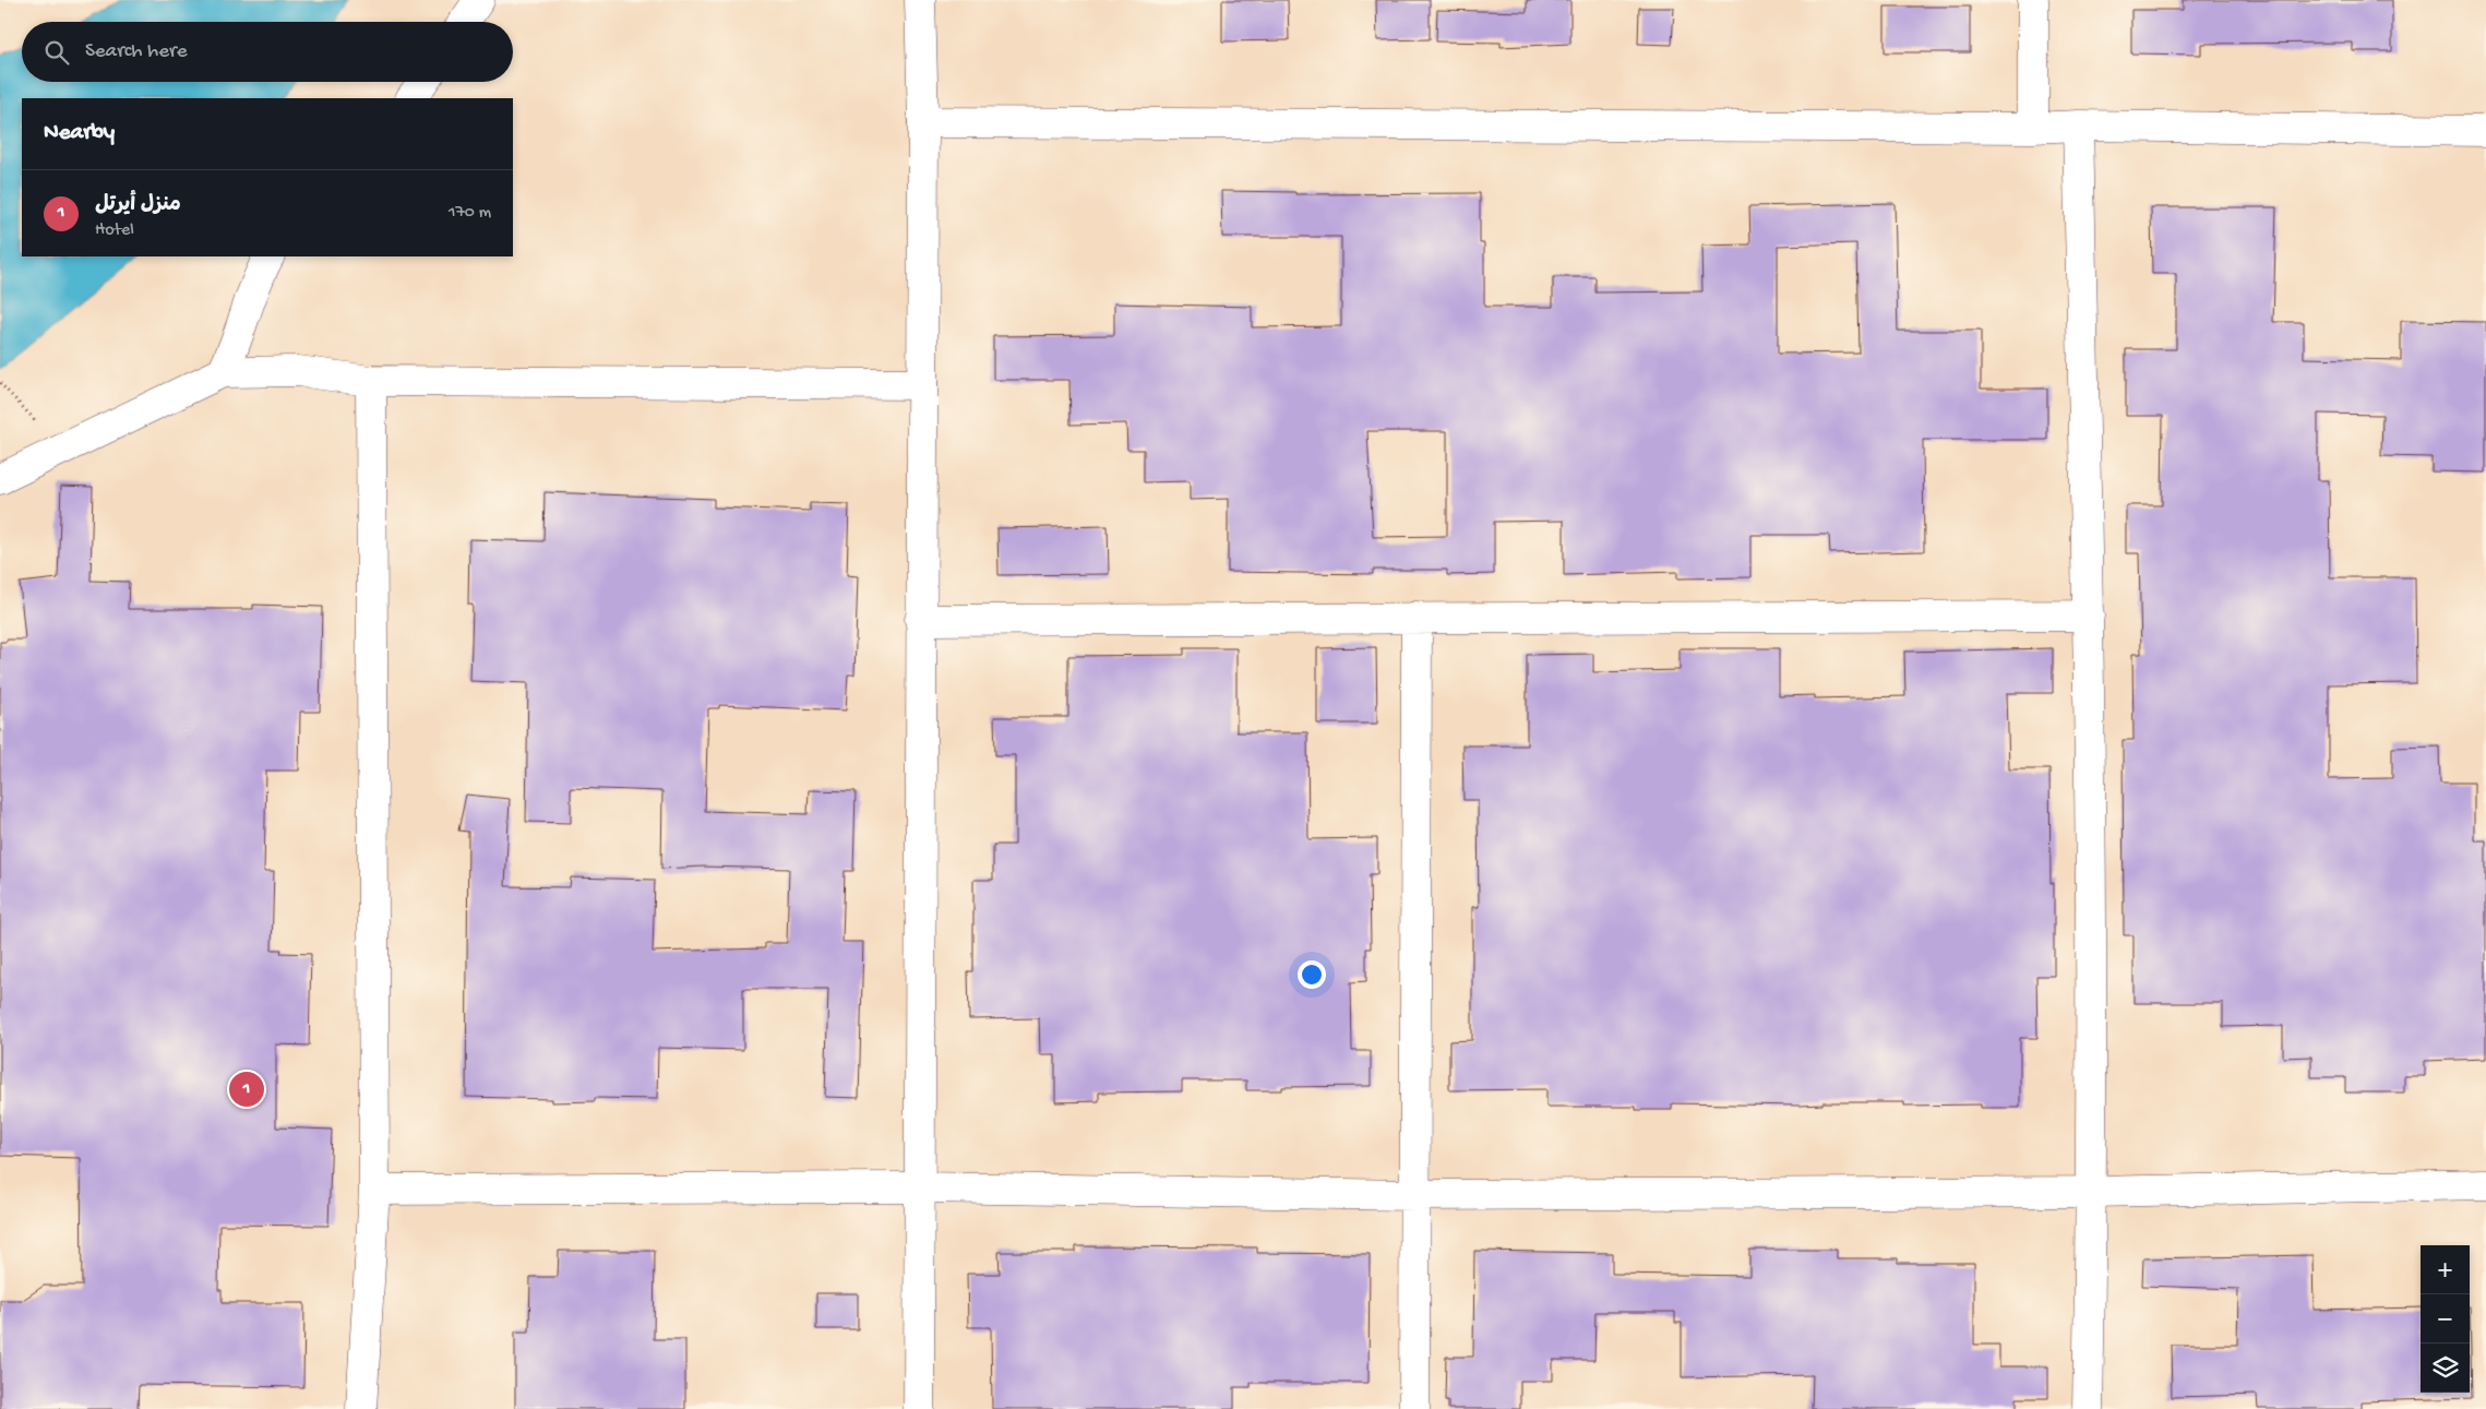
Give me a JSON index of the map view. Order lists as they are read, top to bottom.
{
  "page": {
    "search": "Search here",
    "heading": "Nearby",
    "list": [
      {
        "mark": "1",
        "name": "منزل أيرتل",
        "note": "Hotel",
        "value": "170 m"
      }
    ],
    "pins": "1",
    "map_buttons": ["+", "−"]
  }
}
